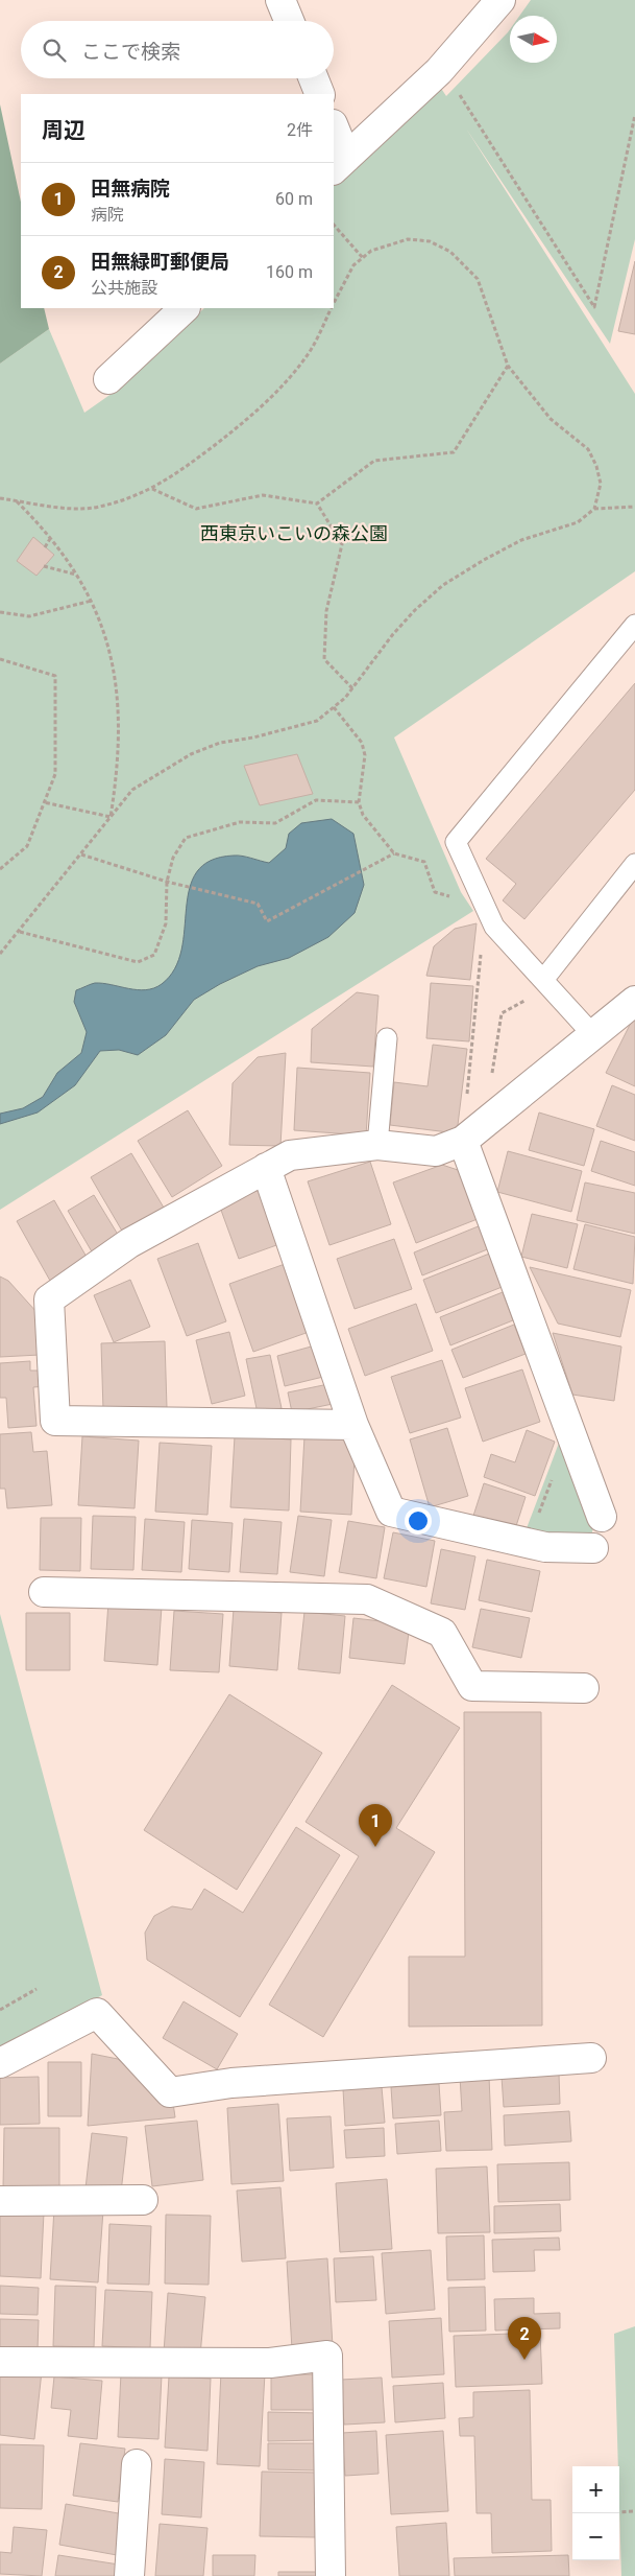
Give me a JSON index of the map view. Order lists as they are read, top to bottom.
{
  "parks": ["西東京いこいの森公園"],
  "north": "right",
  "page": {
    "search": "ここで検索",
    "heading": ["周辺", "2件"],
    "list": [
      {
        "mark": "1",
        "name": "田無病院",
        "note": "病院",
        "value": "60 m"
      },
      {
        "mark": "2",
        "name": "田無緑町郵便局",
        "note": "公共施設",
        "value": "160 m"
      }
    ],
    "pins": ["1", "2"],
    "map_buttons": ["+", "−"]
  }
}
